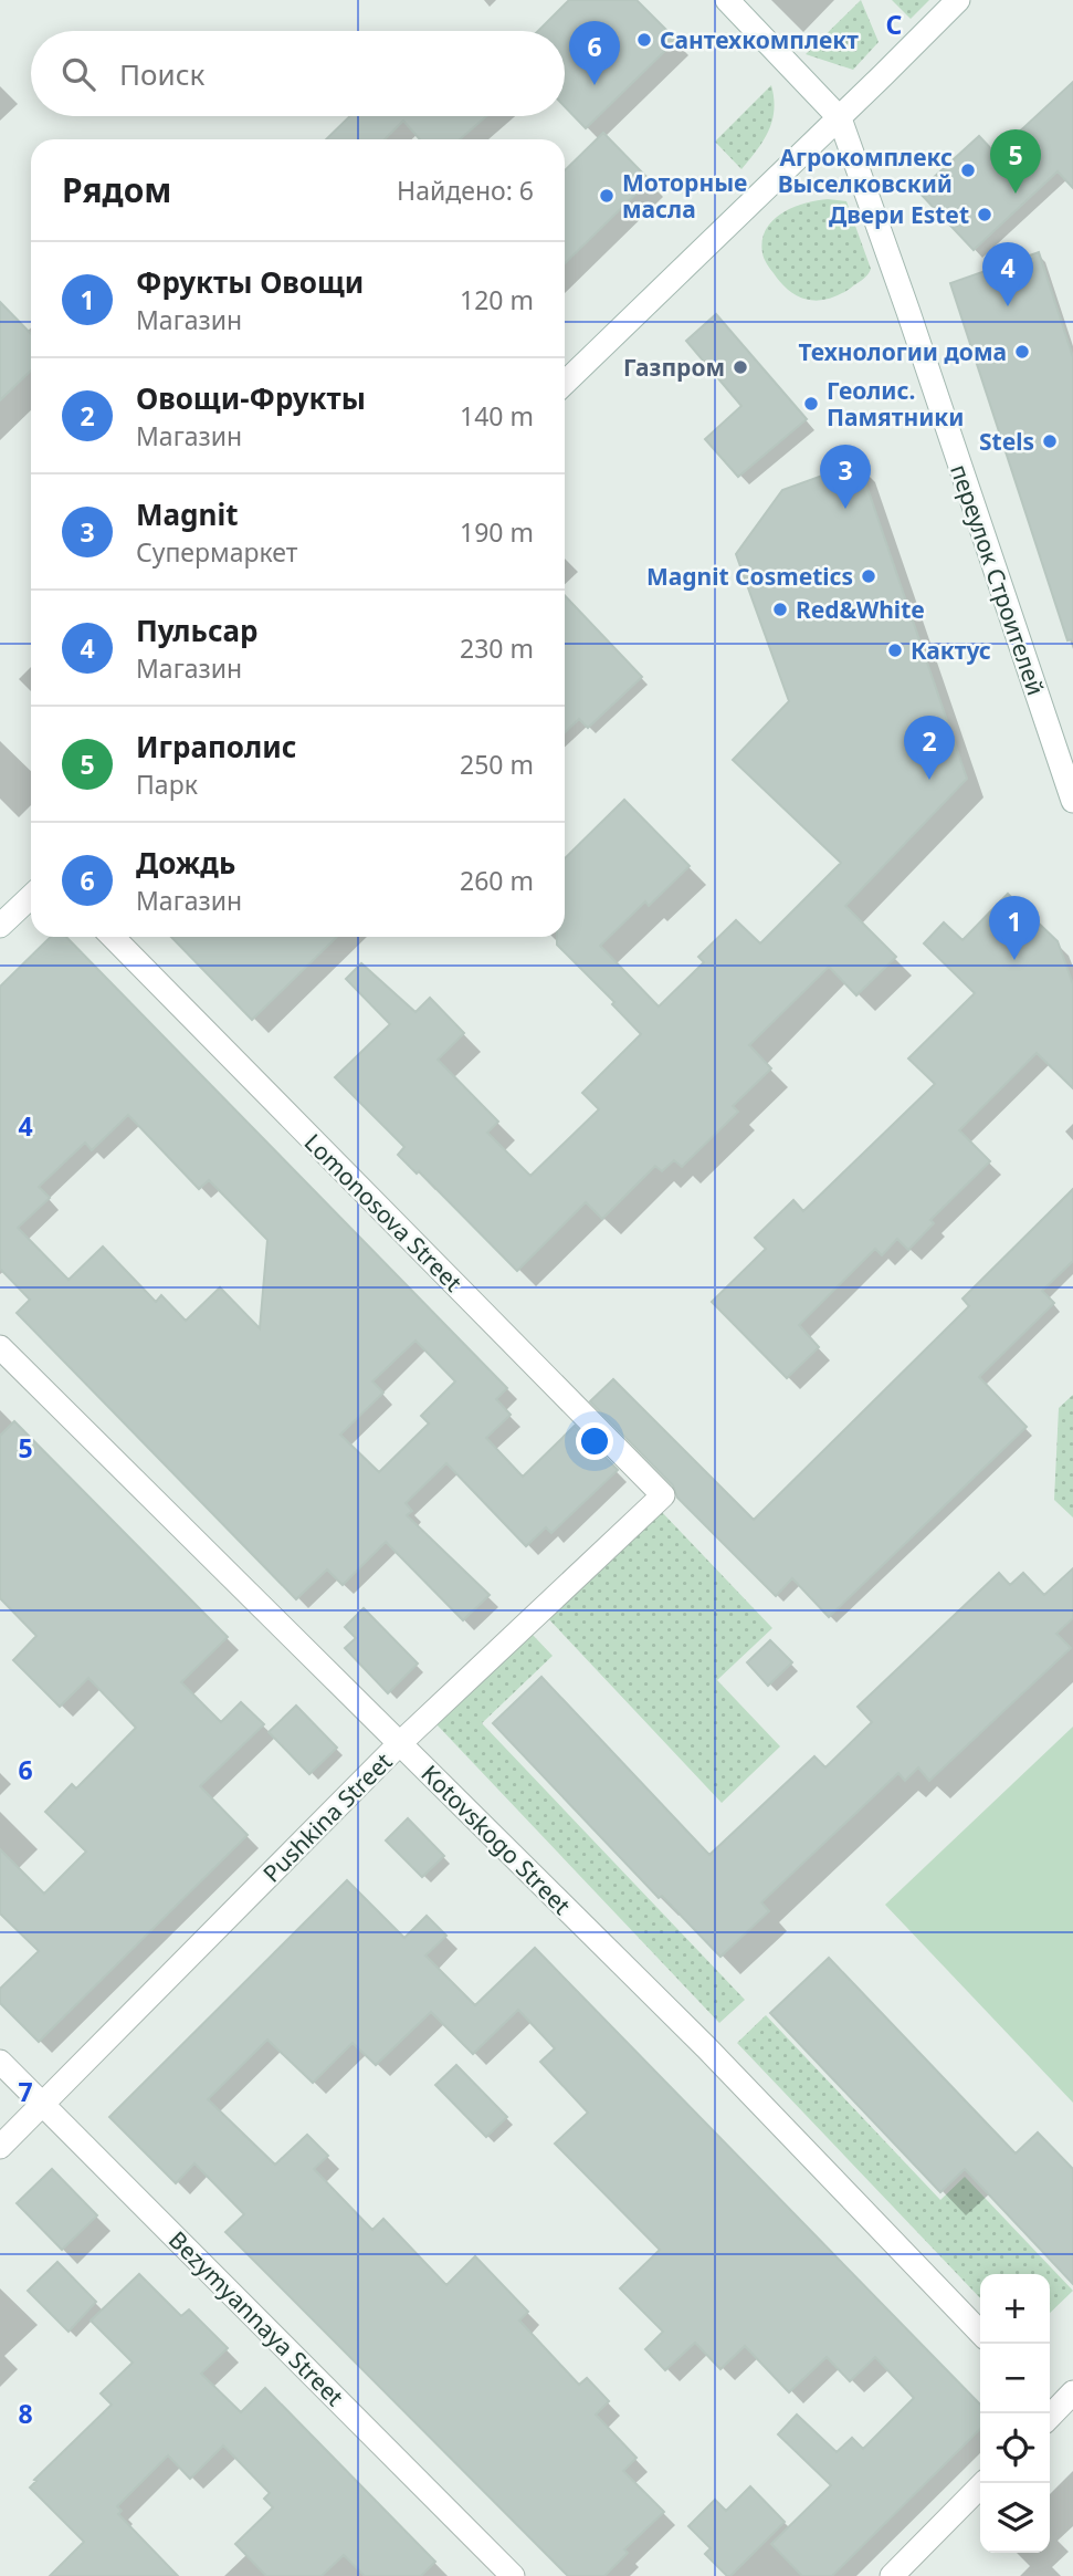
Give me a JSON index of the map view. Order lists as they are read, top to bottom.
{
  "streets": {
    "street": [
      "переулок Строителей",
      "Lomonosova Street",
      "Pushkina Street",
      "Kotovskogo Street",
      "Bezymyannaya Street"
    ]
  },
  "crossings": [
    ["Lomonosova Street", "Pushkina Street"],
    ["Pushkina Street", "Kotovskogo Street"],
    ["Pushkina Street", "Bezymyannaya Street"]
  ],
  "places": [
    "Сантехкомплект",
    "Агрокомплекс Выселковский",
    "Моторные масла",
    "Двери Estet",
    "Технологии дома",
    "Газпром",
    "Геолис. Памятники",
    "Stels",
    "Magnit Cosmetics",
    "Red&White",
    "Кактус"
  ],
  "page": {
    "pins": [
      "6",
      "5",
      "4",
      "3",
      "2",
      "1"
    ],
    "search": "Поиск",
    "heading": ["Рядом", "Найдено: 6"],
    "list": [
      {
        "mark": "1",
        "name": "Фрукты Овощи",
        "note": "Магазин",
        "value": "120 m"
      },
      {
        "mark": "2",
        "name": "Овощи-Фрукты",
        "note": "Магазин",
        "value": "140 m"
      },
      {
        "mark": "3",
        "name": "Magnit",
        "note": "Супермаркет",
        "value": "190 m"
      },
      {
        "mark": "4",
        "name": "Пульсар",
        "note": "Магазин",
        "value": "230 m"
      },
      {
        "mark": "5",
        "name": "Играполис",
        "note": "Парк",
        "value": "250 m"
      },
      {
        "mark": "6",
        "name": "Дождь",
        "note": "Магазин",
        "value": "260 m"
      }
    ],
    "map_buttons": ["+", "−"]
  },
  "grid": {
    "columns": ["C"],
    "rows": [
      "4",
      "5",
      "6",
      "7",
      "8"
    ]
  }
}
